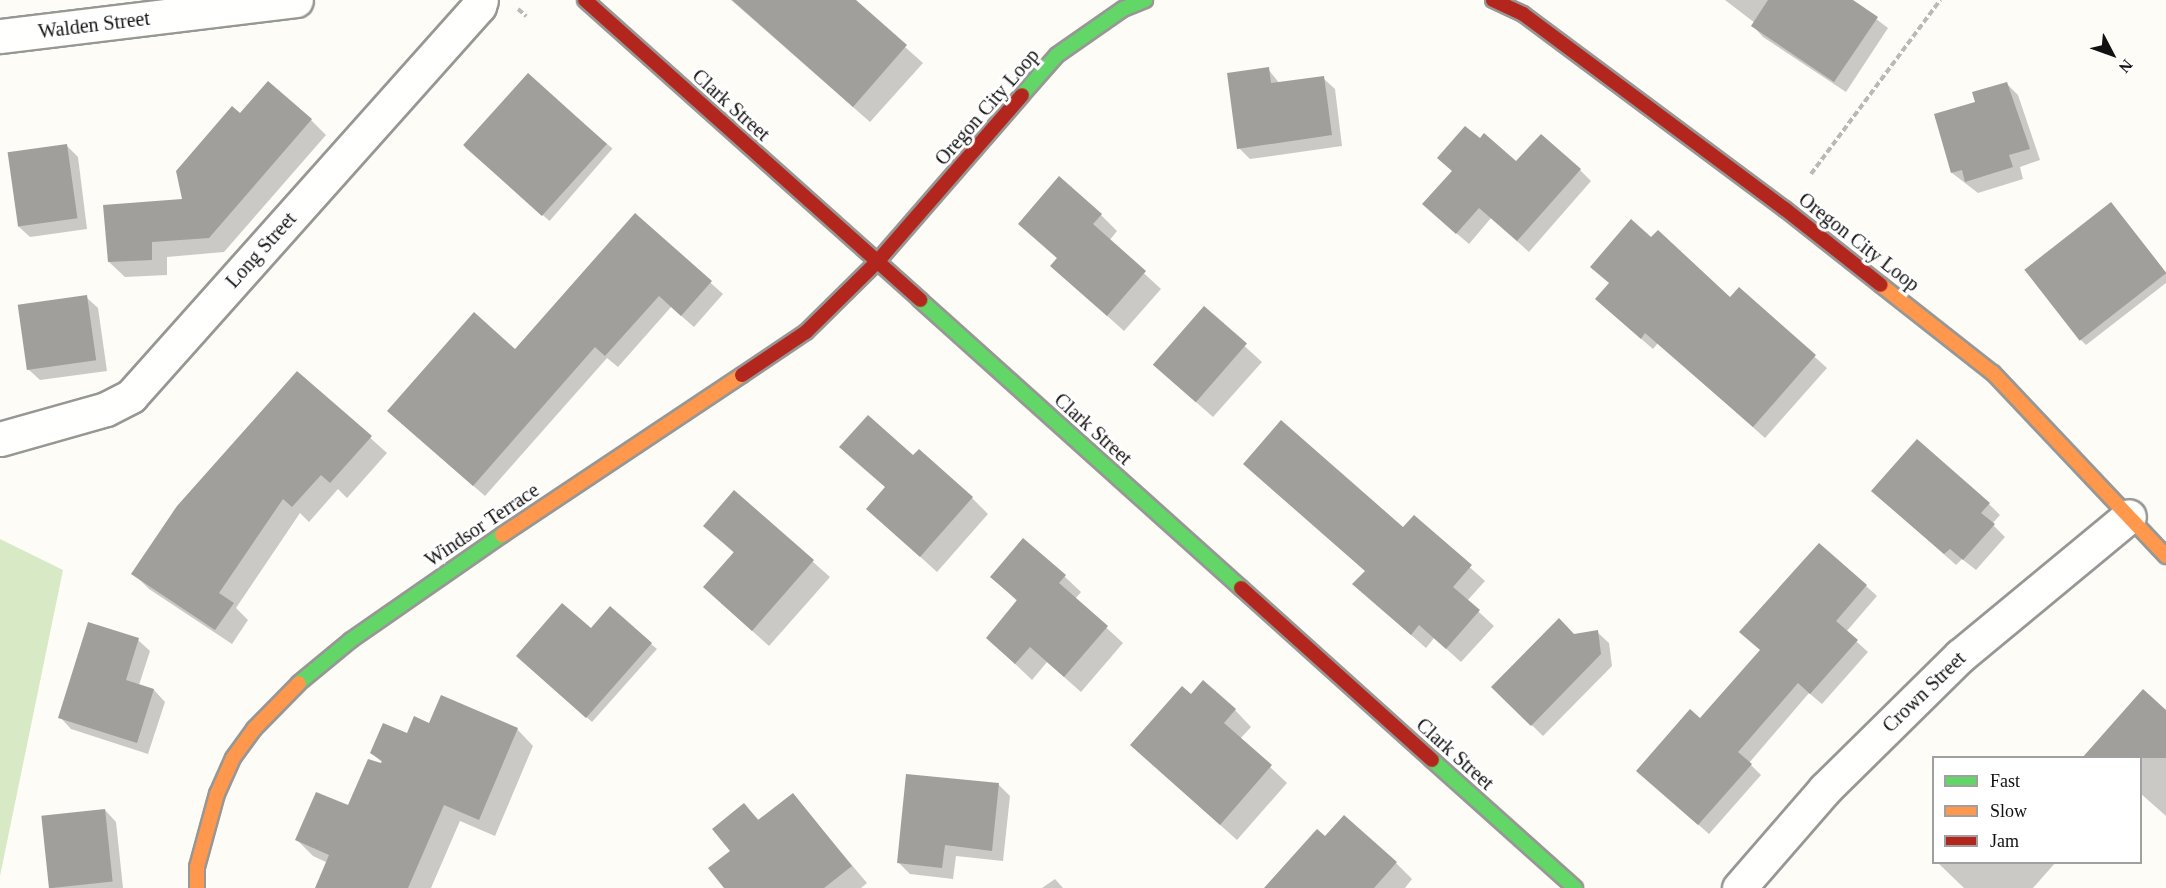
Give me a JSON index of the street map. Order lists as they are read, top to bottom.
{
  "streets": {
    "street": [
      "Walden Street",
      "Clark Street",
      "Oregon City Loop",
      "Long Street",
      "Windsor Terrace",
      "Crown Street"
    ]
  },
  "crossings": [
    ["Clark Street", "Oregon City Loop"],
    ["Clark Street", "Windsor Terrace"],
    ["Oregon City Loop", "Windsor Terrace"],
    ["Oregon City Loop", "Crown Street"]
  ],
  "legend": ["Fast", "Slow", "Jam"],
  "north": "bottom right"
}
